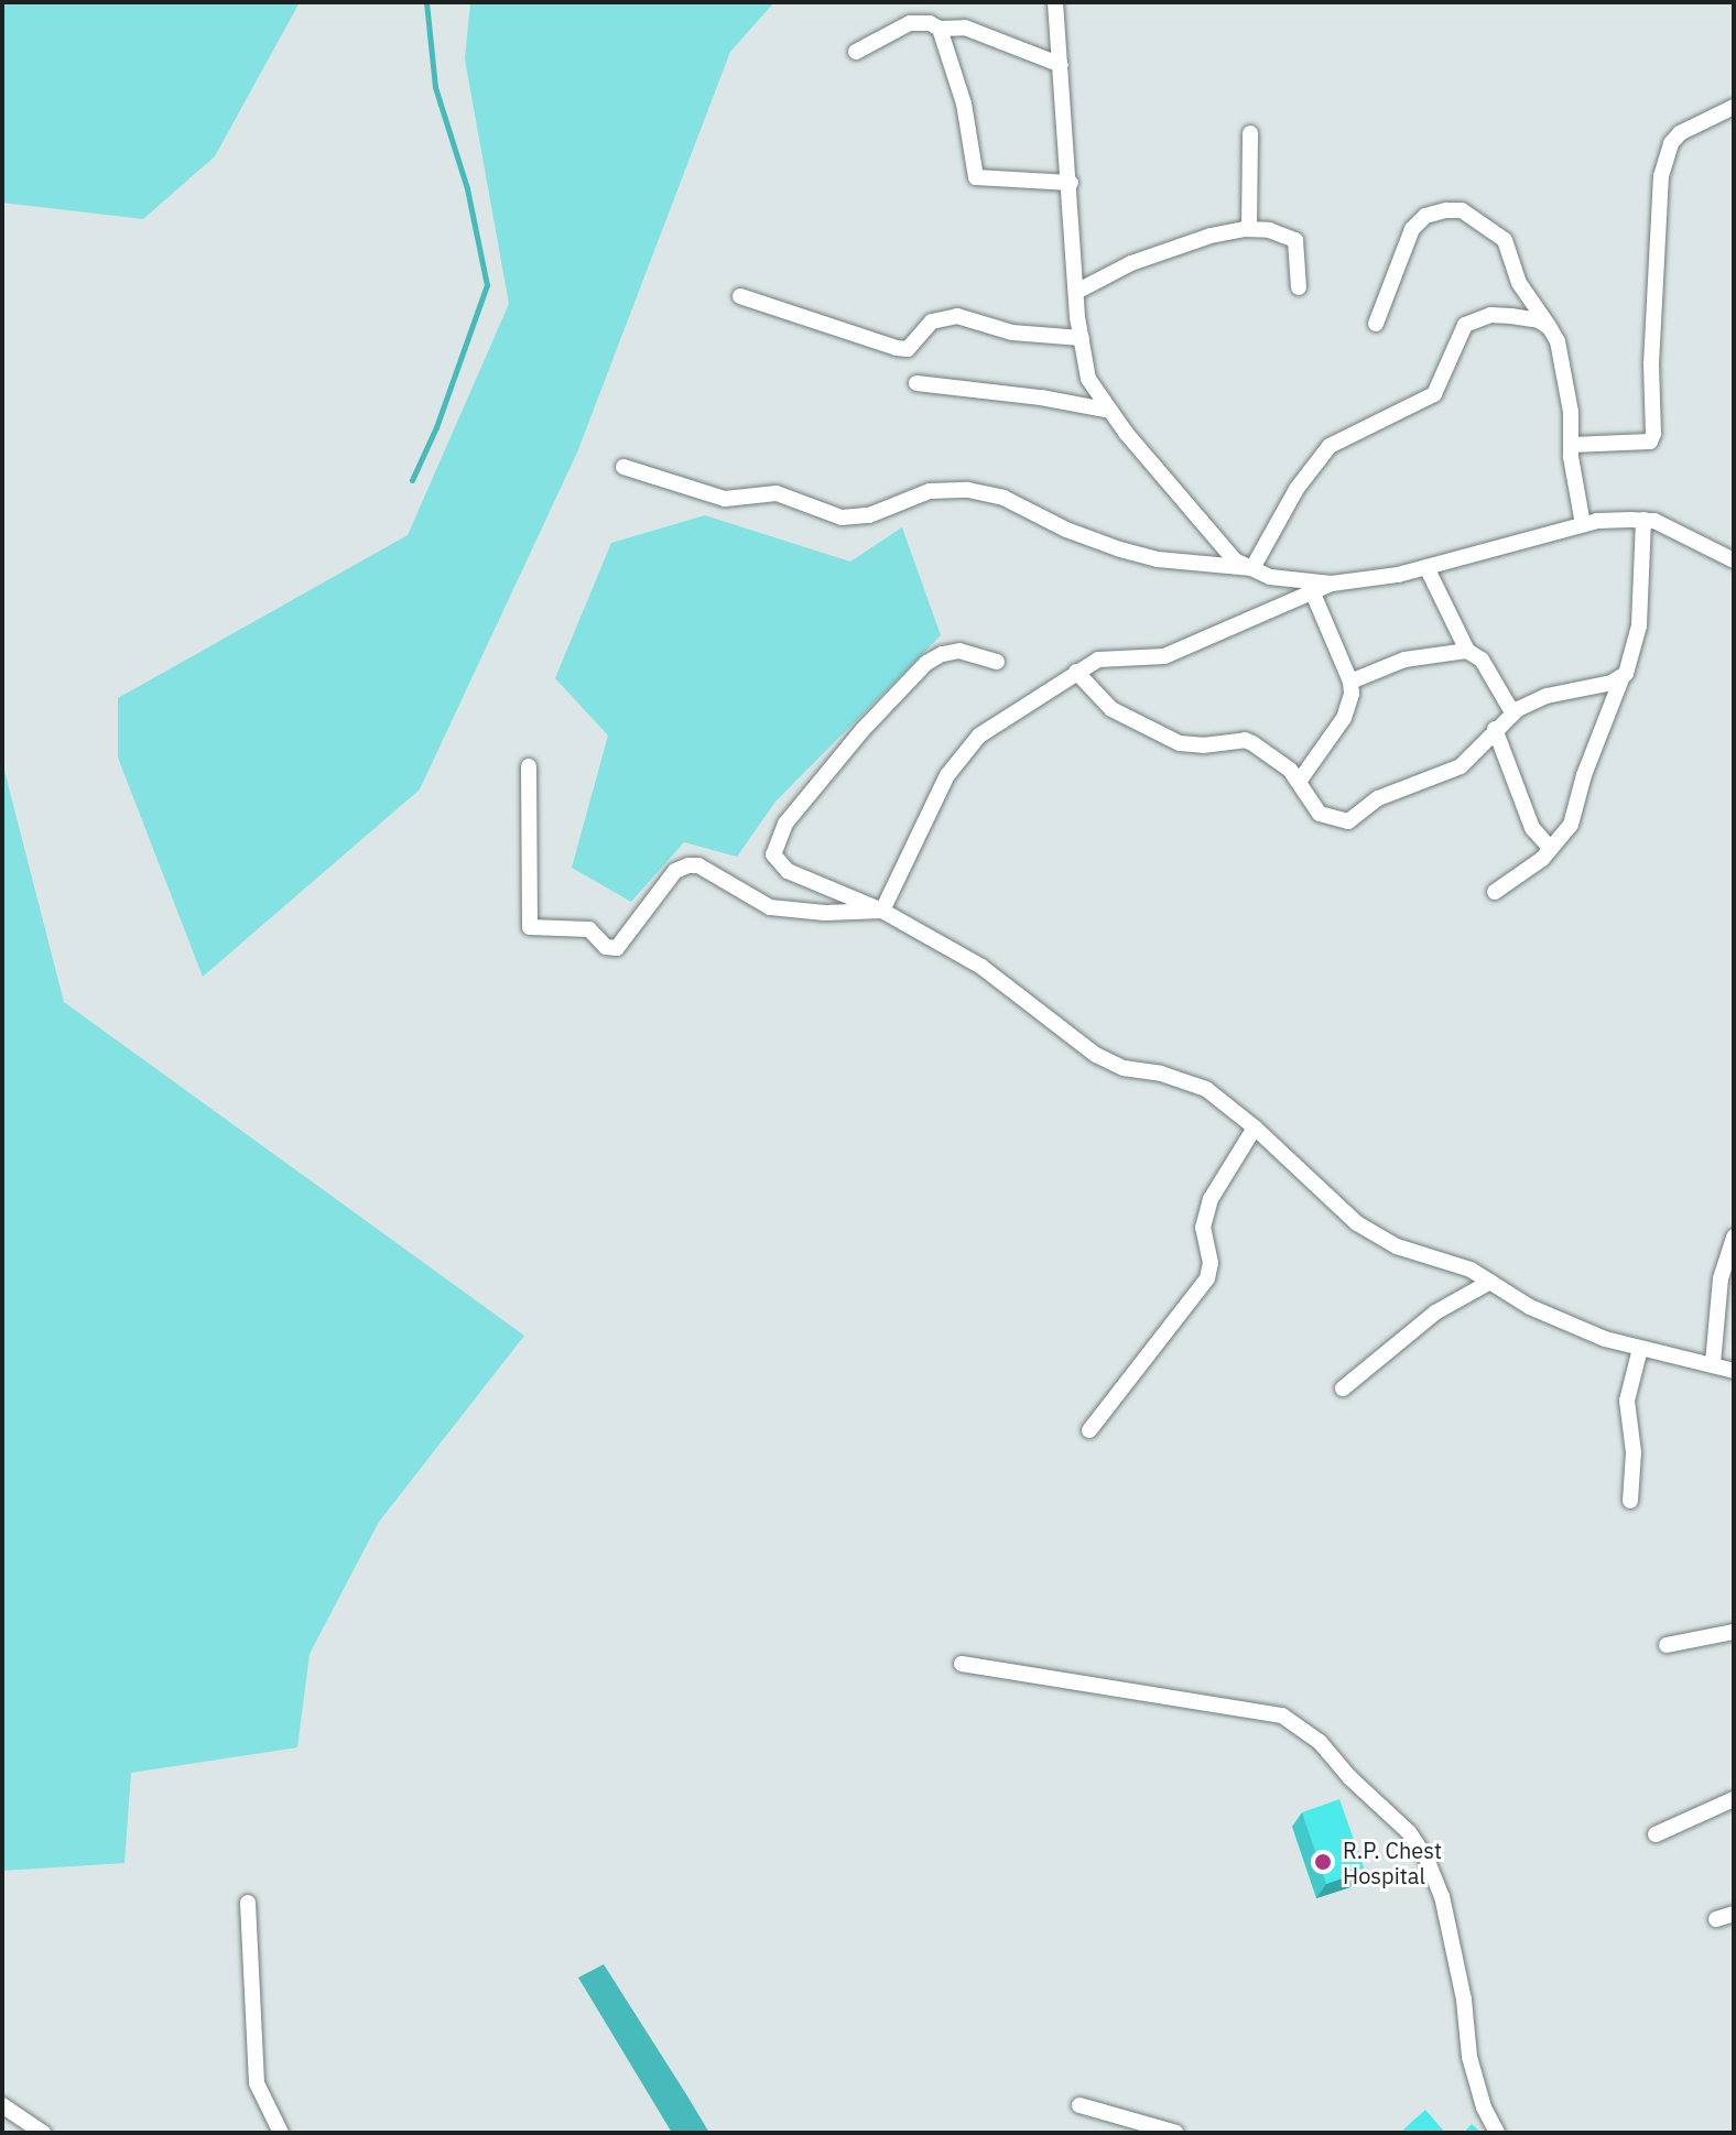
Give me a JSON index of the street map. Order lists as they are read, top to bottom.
{
  "places": ["R.P. Chest Hospital"]
}
